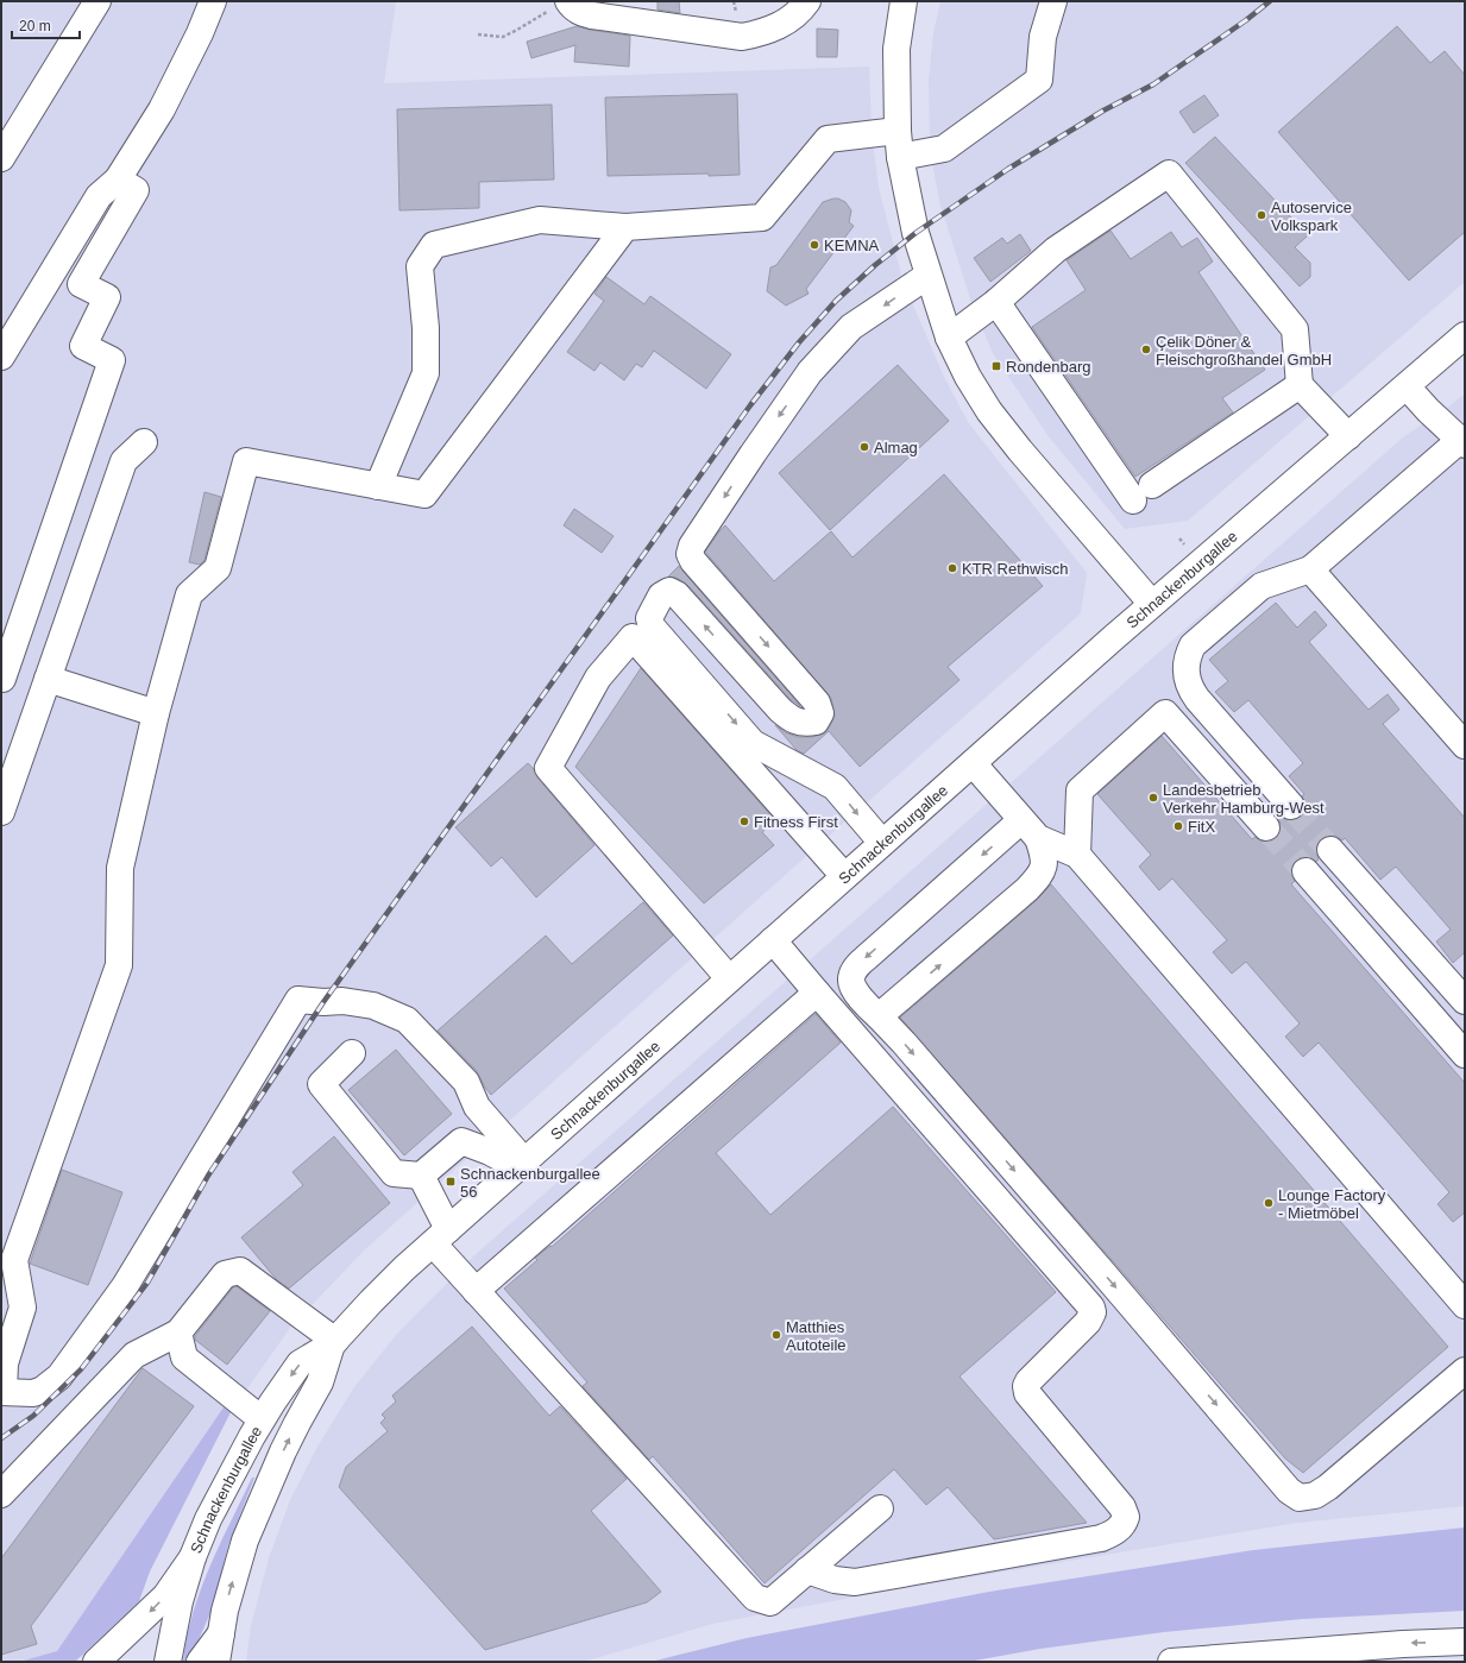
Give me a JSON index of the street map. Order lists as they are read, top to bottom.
{
  "streets": {
    "main road": ["Schnackenburgallee"]
  },
  "places": {
    "other": [
      "Autoservice Volkspark",
      "KEMNA",
      "Çelik Döner & Fleischgroßhandel GmbH",
      "Almag",
      "KTR Rethwisch",
      "Landesbetrieb Verkehr Hamburg-West",
      "Fitness First",
      "FitX",
      "Lounge Factory - Mietmöbel",
      "Matthies Autoteile"
    ],
    "transit": ["Rondenbarg", "Schnackenburgallee 56"]
  },
  "scale_bar": "20 m"
}
